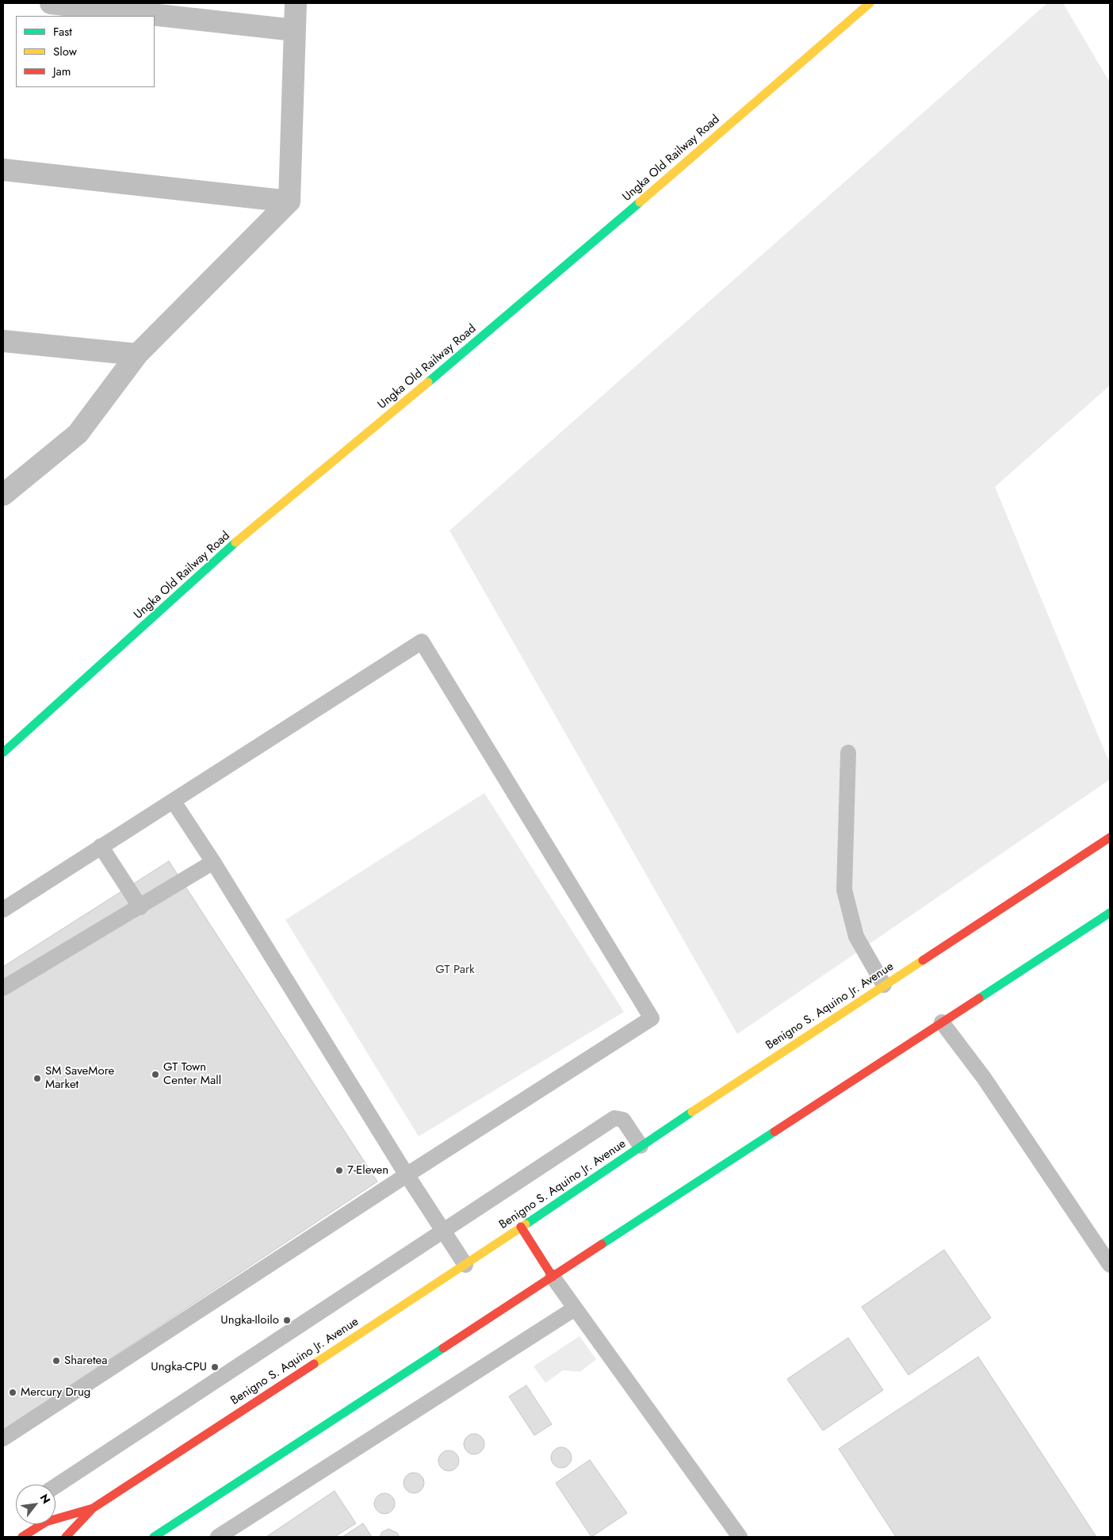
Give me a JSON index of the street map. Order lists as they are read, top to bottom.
{
  "streets": {
    "main road": ["Ungka Old Railway Road", "Benigno S. Aquino Jr. Avenue"]
  },
  "parks": ["GT Park"],
  "places": [
    "GT Town Center Mall",
    "SM SaveMore Market",
    "7-Eleven",
    "Ungka-Iloilo",
    "Sharetea",
    "Ungka-CPU",
    "Mercury Drug"
  ],
  "legend": ["Fast", "Slow", "Jam"],
  "north": "top right"
}
